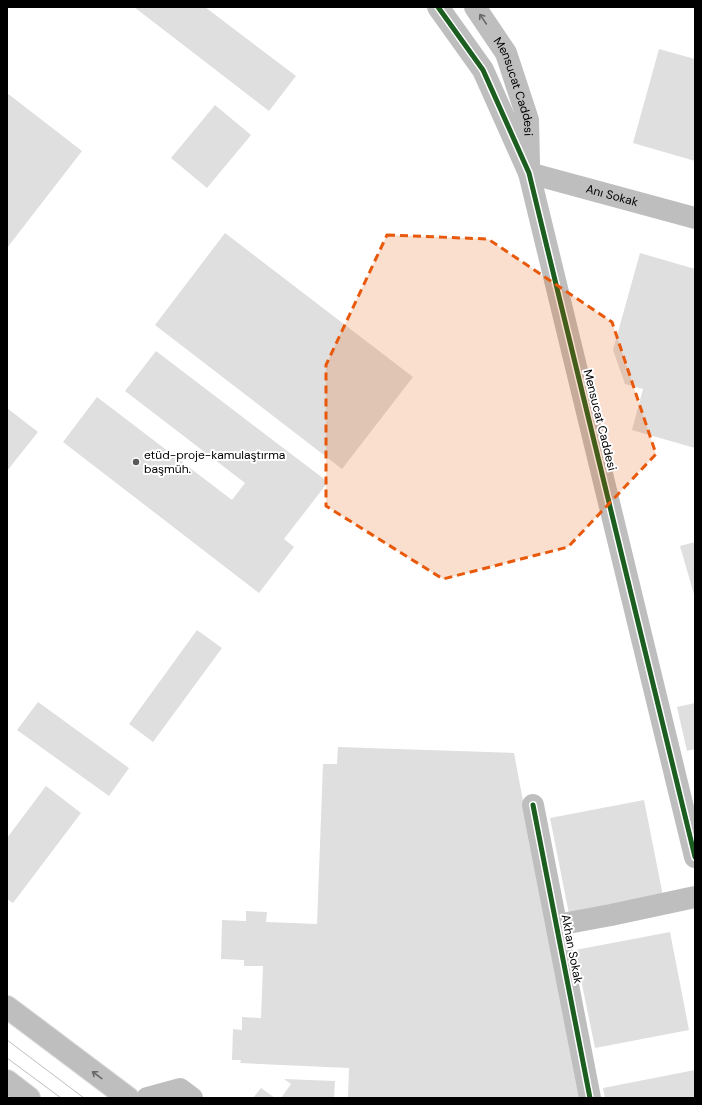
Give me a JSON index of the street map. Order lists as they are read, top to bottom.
{
  "streets": {
    "main road": ["Mensucat Caddesi", "Anı Sokak", "Akhan Sokak"]
  },
  "crossings": [
    ["Mensucat Caddesi", "Anı Sokak"]
  ],
  "places": ["etüd-proje-kamulaştırma başmüh."]
}
